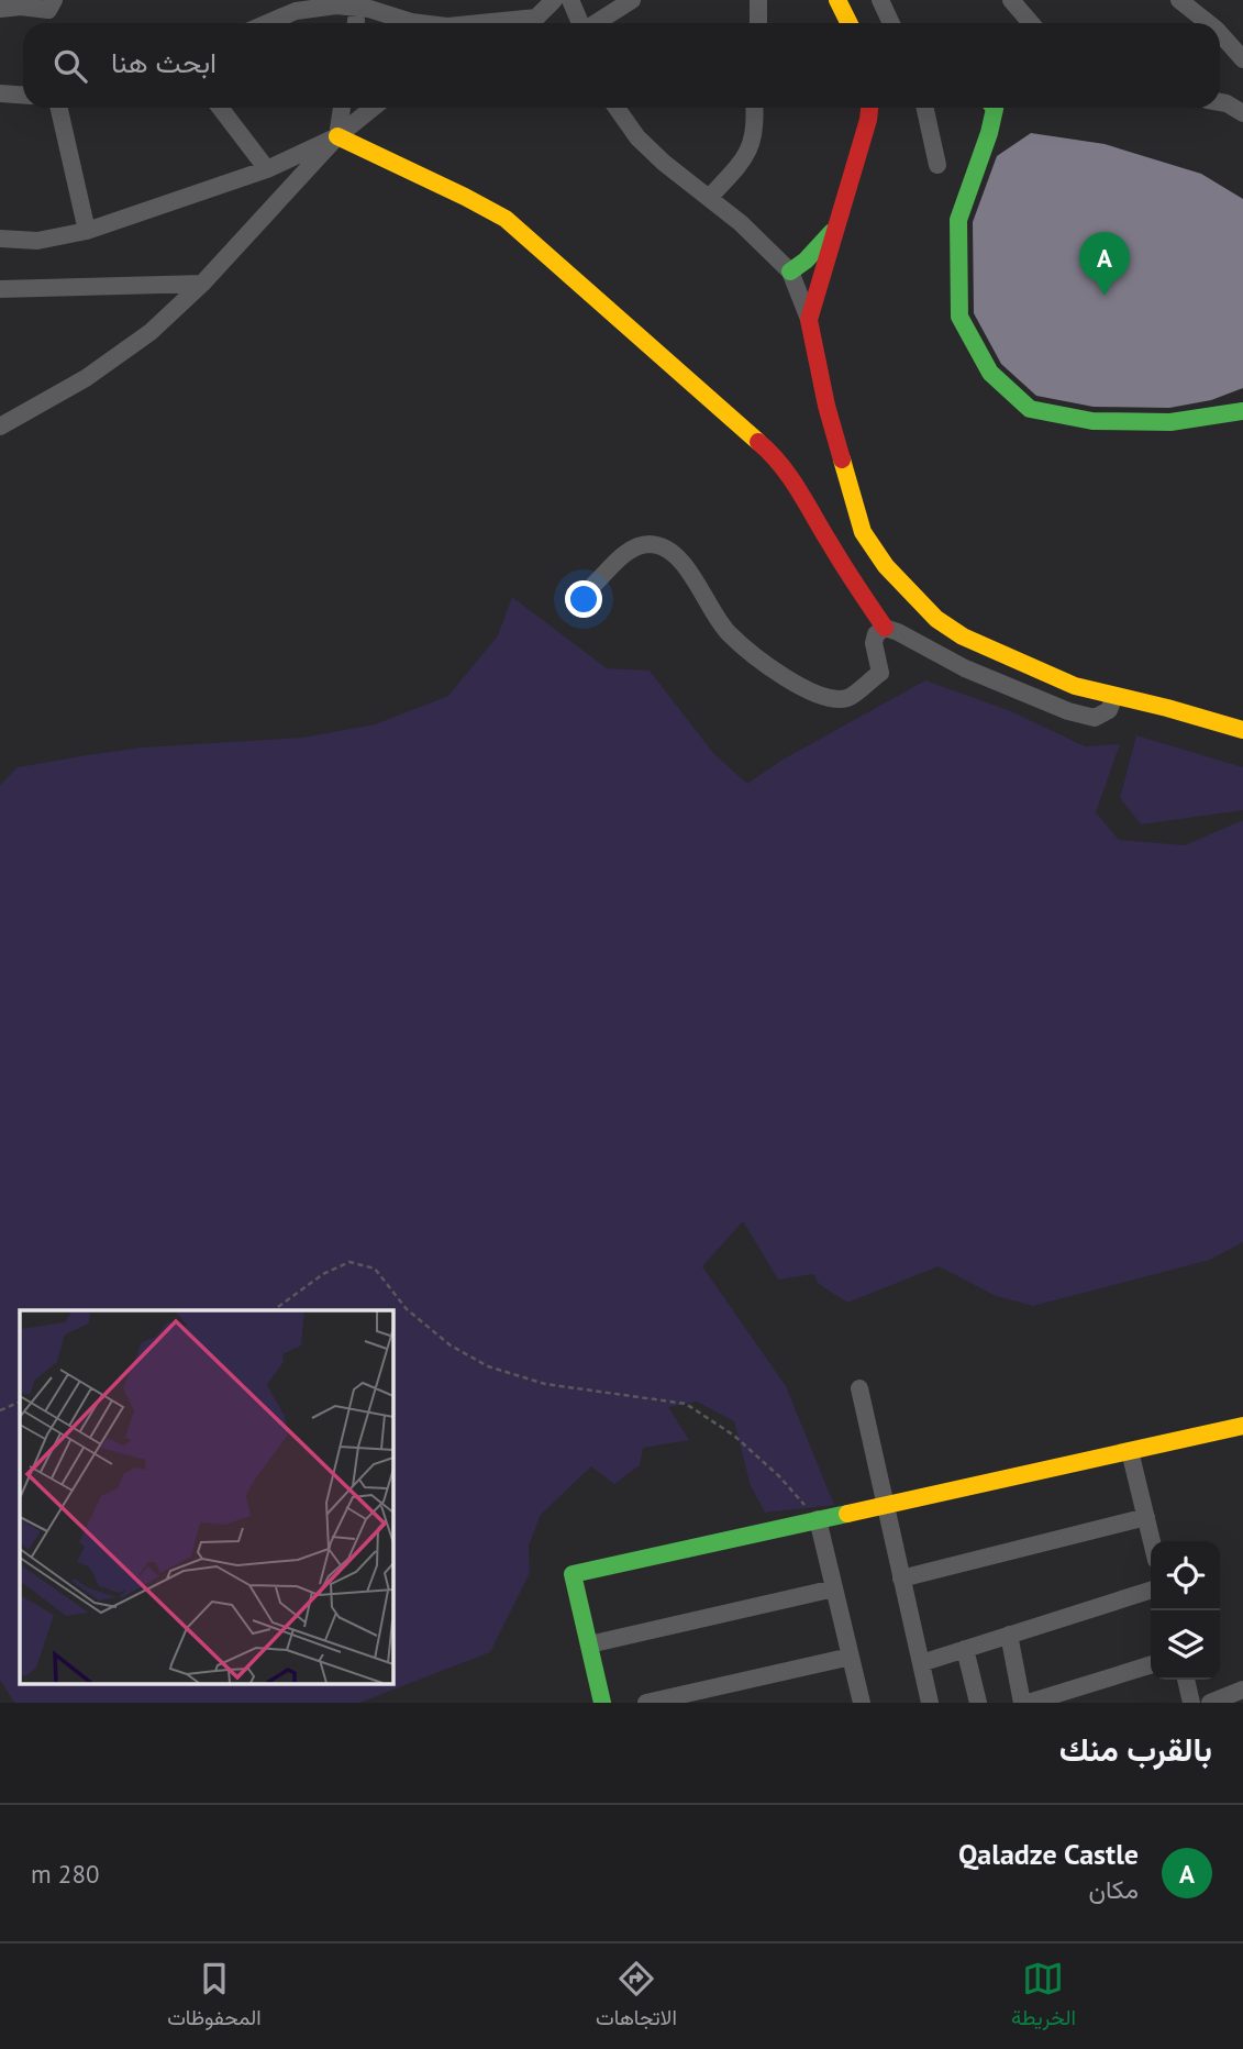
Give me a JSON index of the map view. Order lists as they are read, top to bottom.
{
  "page": {
    "search": "ابحث هنا",
    "pins": "A",
    "heading": "بالقرب منك",
    "list": [
      {
        "mark": "A",
        "name": "Qaladze Castle",
        "note": "مكان",
        "value": "280 m"
      }
    ],
    "nav": ["الخريطة", "الاتجاهات", "المحفوظات"]
  }
}
